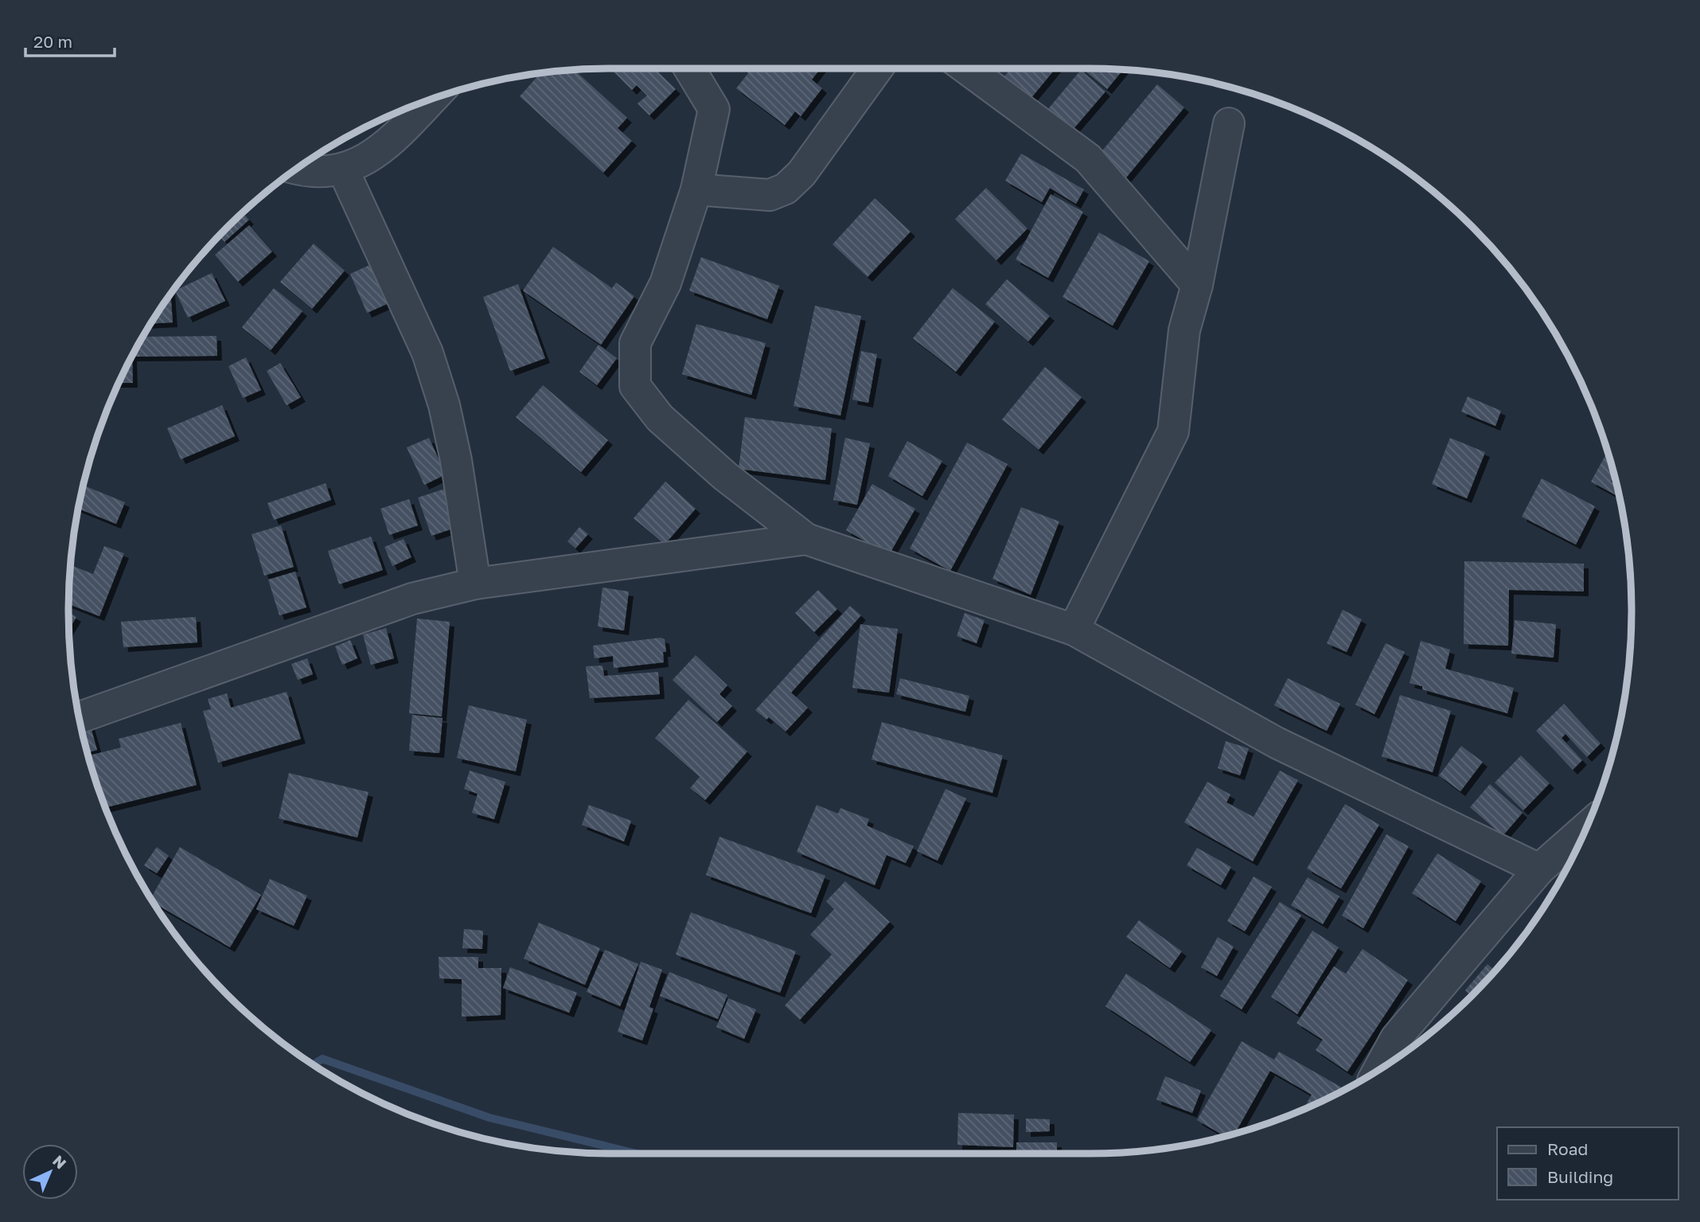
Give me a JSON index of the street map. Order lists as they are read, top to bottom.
{
  "legend": ["Road", "Building"],
  "scale_bar": "20 m",
  "north": "top right"
}
